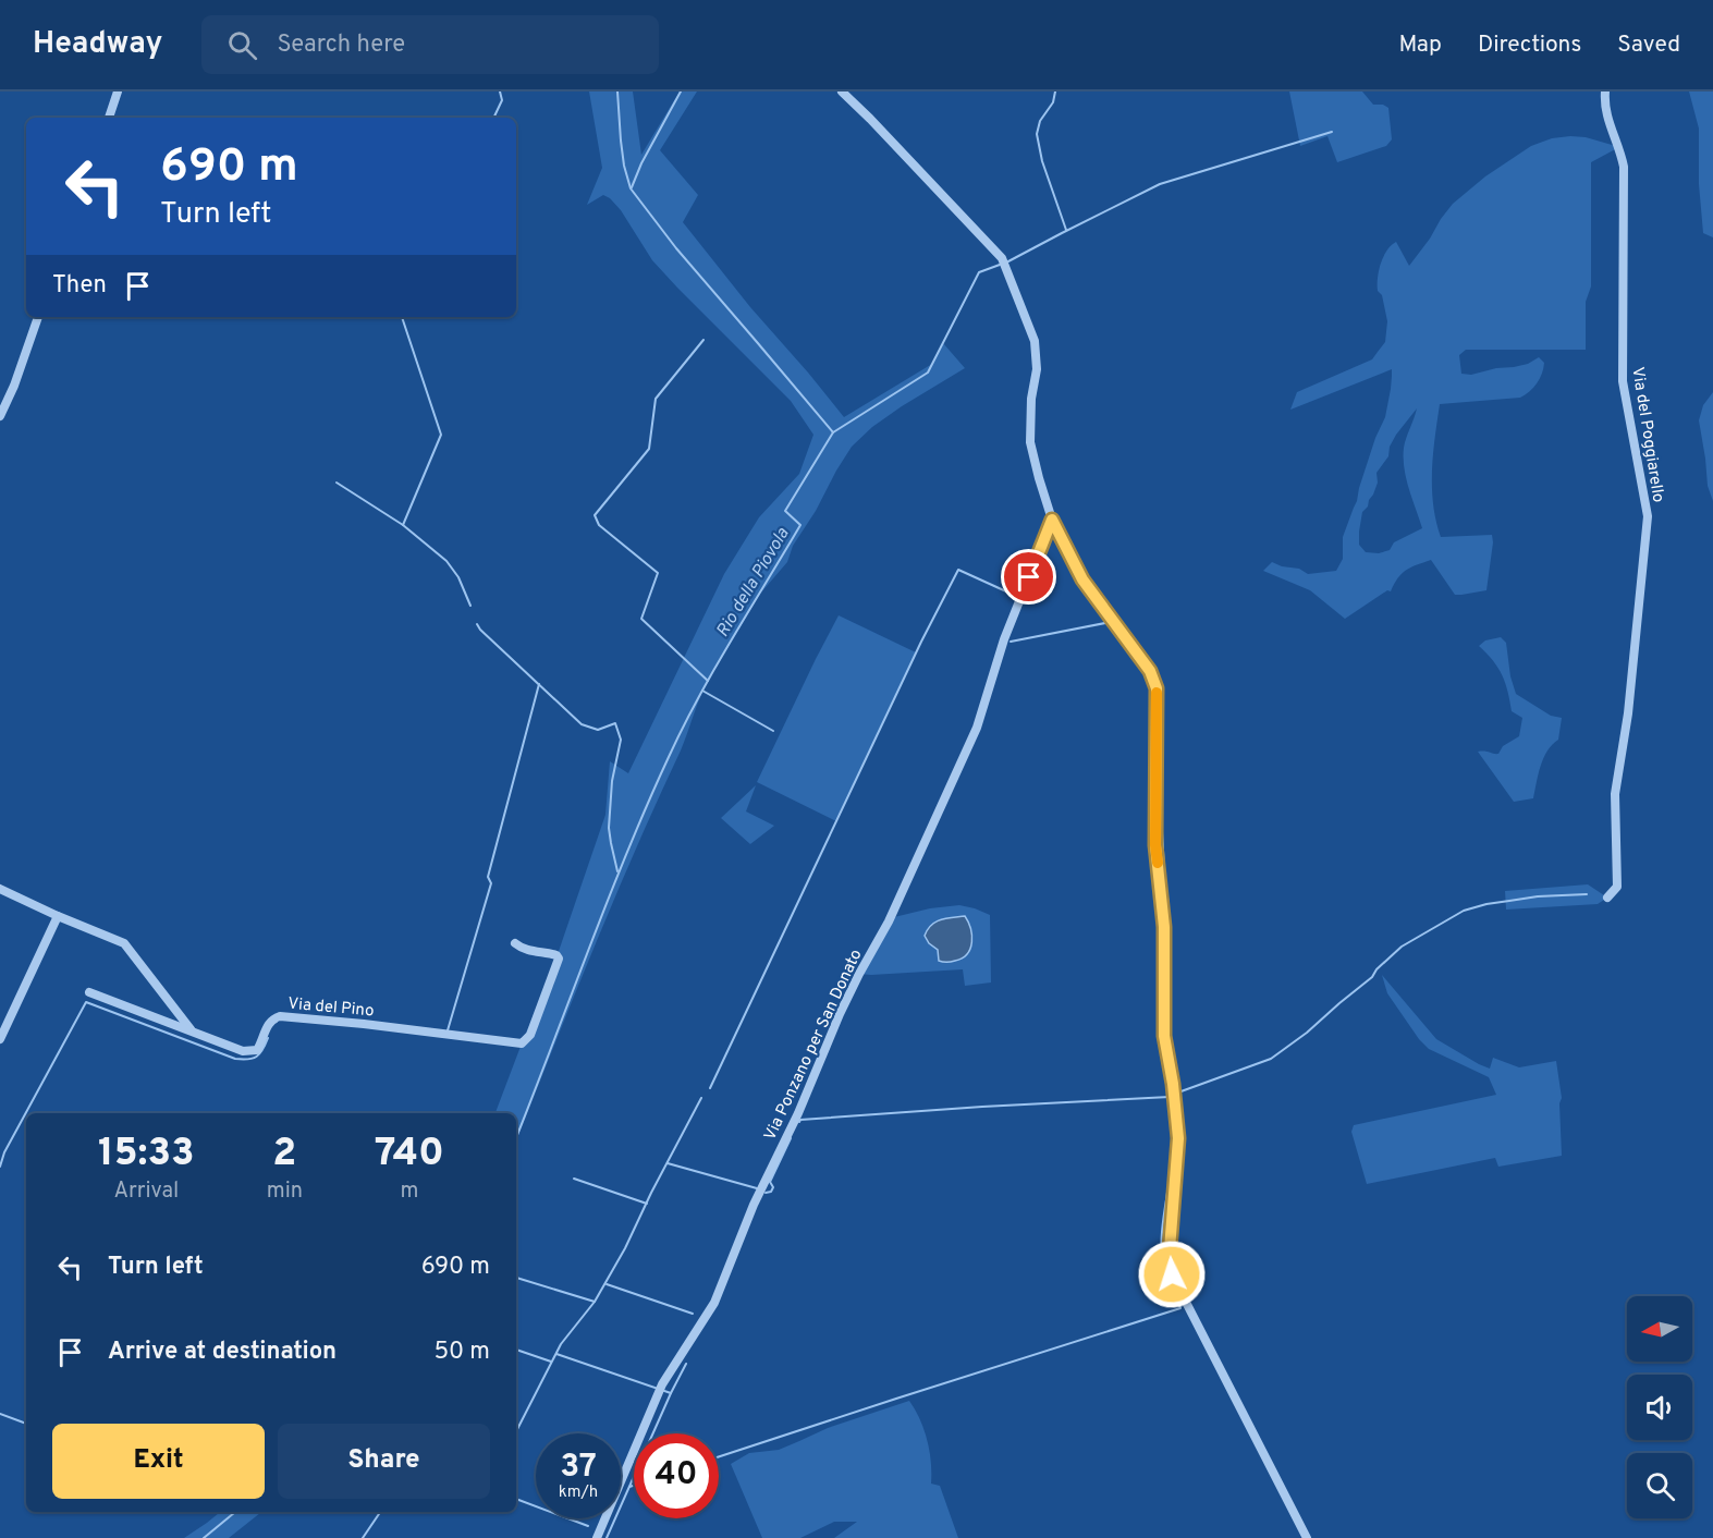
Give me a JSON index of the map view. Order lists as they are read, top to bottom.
{
  "streets": {
    "street": ["Via del Poggiarello", "Via del Pino", "Via Ponzano per San Donato"]
  },
  "water": ["Rio della Piovola"],
  "north": "left",
  "page": {
    "header": "Headway",
    "search": "Search here",
    "nav": ["Map", "Directions", "Saved"],
    "turn": ["690 m", "Turn left"],
    "then": "Then",
    "eta": [
      "15:33",
      "Arrival",
      "2",
      "min",
      "740",
      "m"
    ],
    "list": [
      {
        "name": "Turn left",
        "value": "690 m"
      },
      {
        "name": "Arrive at destination",
        "value": "50 m"
      }
    ],
    "buttons": ["Exit", "Share"],
    "speed": "37 km/h",
    "limit": "40"
  }
}
